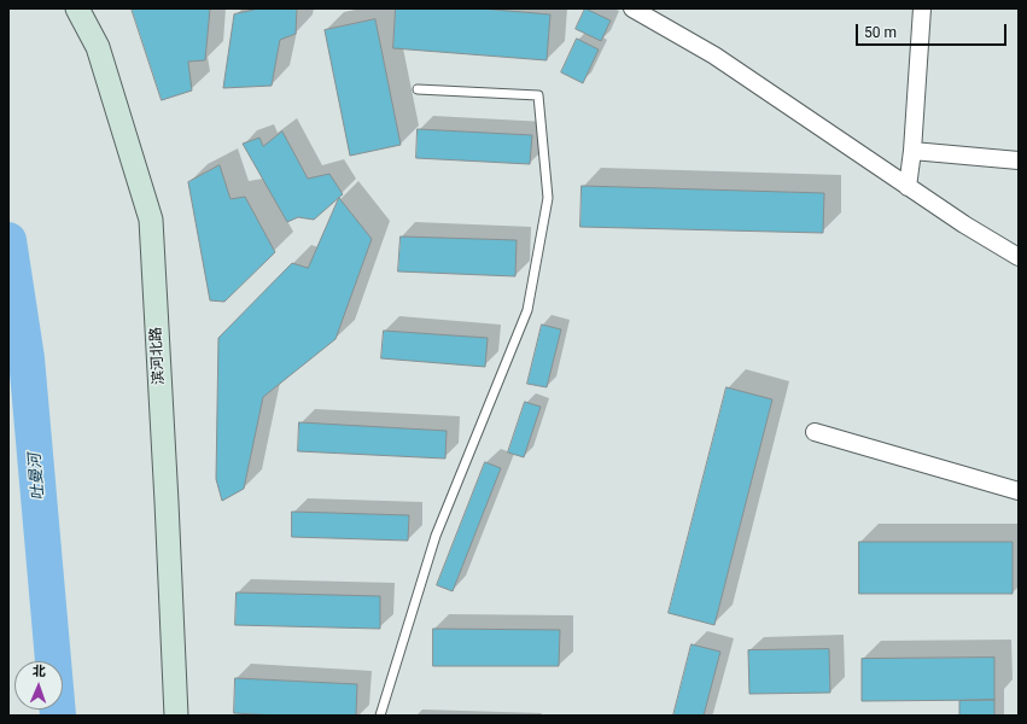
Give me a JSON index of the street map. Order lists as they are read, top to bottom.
{
  "streets": {
    "main road": ["滨河北路"]
  },
  "water": ["吐曼河"],
  "scale_bar": "50 m",
  "north": "top"
}
